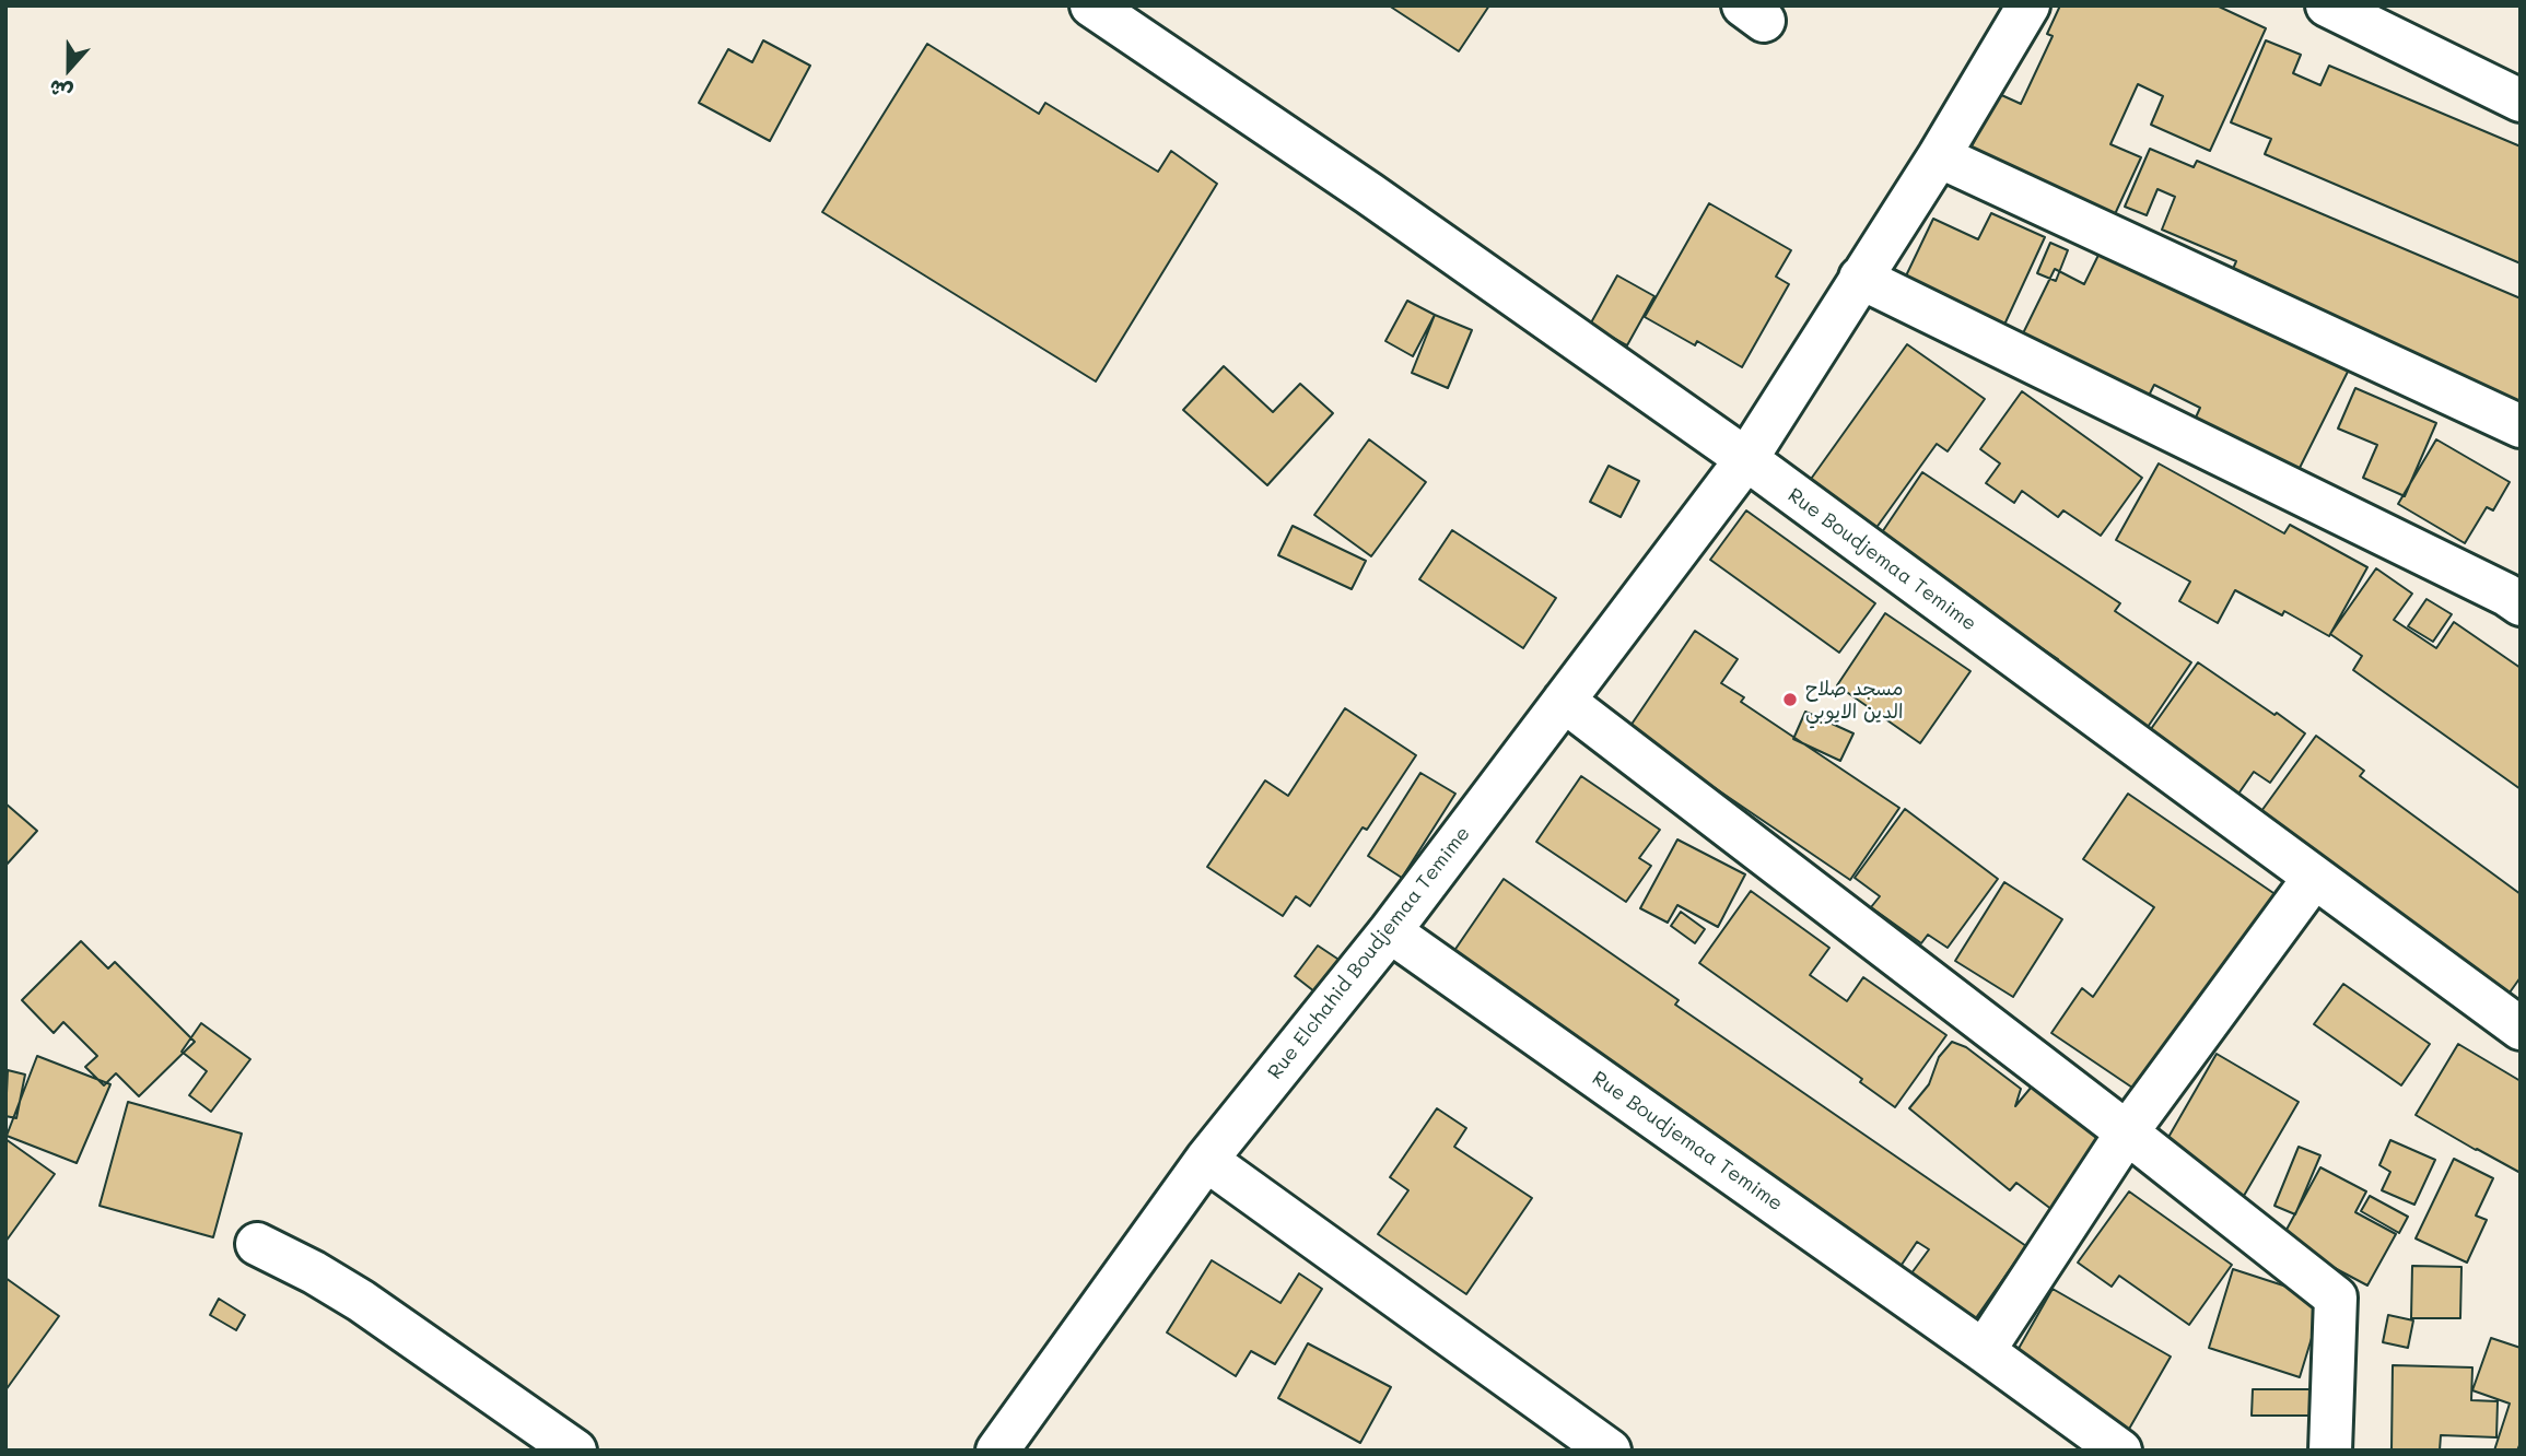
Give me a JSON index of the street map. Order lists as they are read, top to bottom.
{
  "streets": {
    "street": ["Rue Boudjemaa Temime", "Rue Elchahid Boudjemaa Temime"]
  },
  "crossings": [
    ["Rue Boudjemaa Temime", "Rue Elchahid Boudjemaa Temime"]
  ],
  "places": ["مسجد صلاح الدين الايوبي"],
  "north": "bottom"
}
